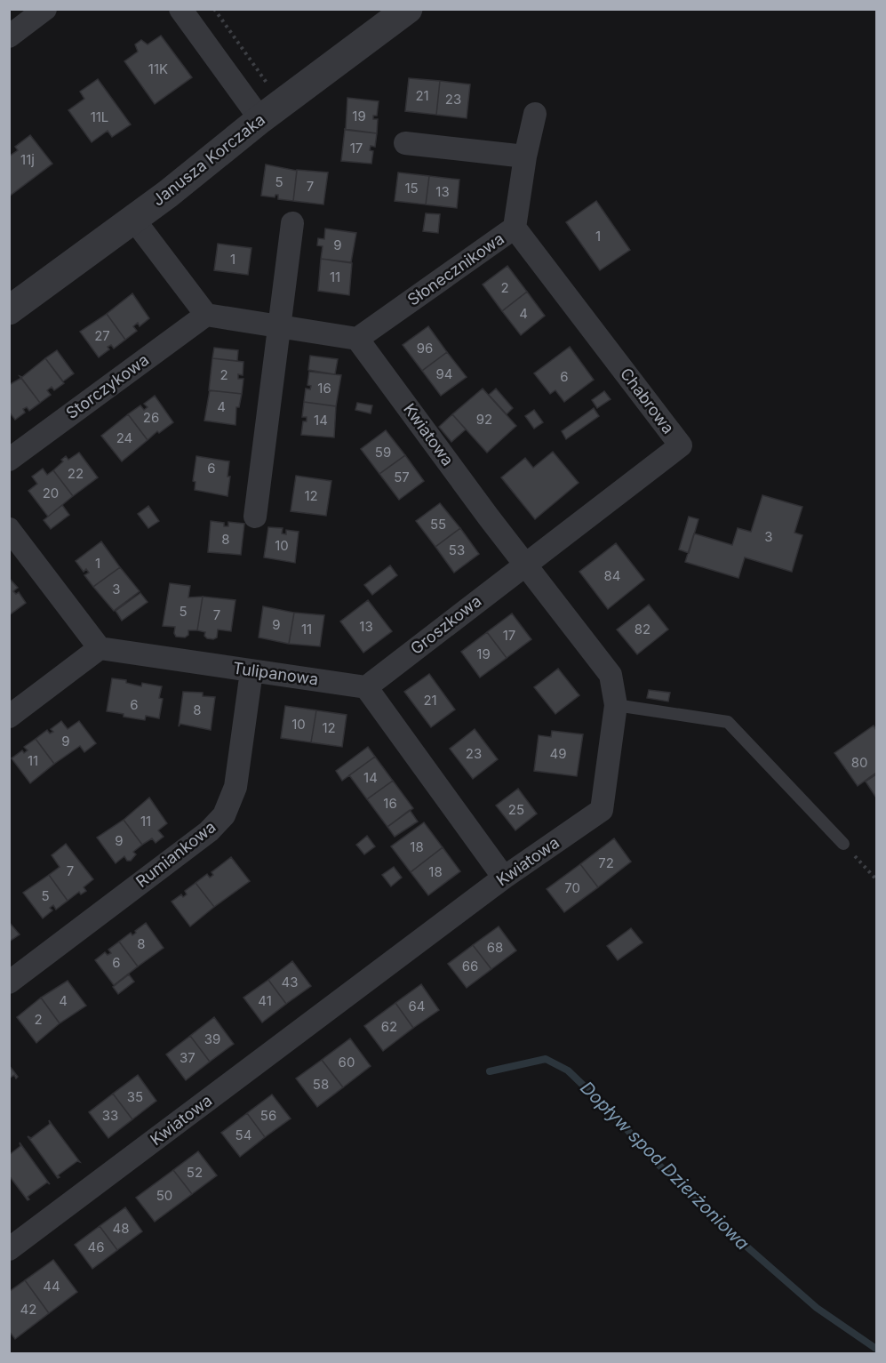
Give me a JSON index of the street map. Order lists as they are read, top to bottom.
{
  "streets": {
    "street": [
      "Janusza Korczaka",
      "Słonecznikowa",
      "Storczykowa",
      "Chabrowa",
      "Kwiatowa",
      "Groszkowa",
      "Tulipanowa",
      "Rumiankowa"
    ]
  },
  "crossings": [
    ["Słonecznikowa", "Chabrowa"],
    ["Słonecznikowa", "Kwiatowa"],
    ["Chabrowa", "Kwiatowa"],
    ["Chabrowa", "Groszkowa"],
    ["Kwiatowa", "Groszkowa"],
    ["Groszkowa", "Tulipanowa"],
    ["Tulipanowa", "Rumiankowa"]
  ],
  "water": ["Dopływ spod Dzierżoniowa"],
  "house_numbers": [
    "11K",
    "21",
    "23",
    "19",
    "11L",
    "17",
    "11j",
    "5",
    "7",
    "15",
    "13",
    "1",
    "9",
    "1",
    "11",
    "2",
    "4",
    "27",
    "96",
    "94",
    "2",
    "6",
    "16",
    "4",
    "26",
    "92",
    "14",
    "24",
    "59",
    "6",
    "22",
    "57",
    "20",
    "12",
    "55",
    "3",
    "8",
    "10",
    "53",
    "1",
    "84",
    "3",
    "5",
    "7",
    "9",
    "13",
    "11",
    "82",
    "17",
    "19",
    "21",
    "6",
    "8",
    "10",
    "12",
    "9",
    "23",
    "49",
    "11",
    "80",
    "14",
    "16",
    "25",
    "11",
    "9",
    "18",
    "72",
    "7",
    "18",
    "70",
    "5",
    "8",
    "68",
    "6",
    "66",
    "43",
    "4",
    "41",
    "64",
    "2",
    "62",
    "39",
    "37",
    "60",
    "58",
    "35",
    "33",
    "56",
    "54",
    "52",
    "50",
    "48",
    "46",
    "44",
    "42"
  ]
}
